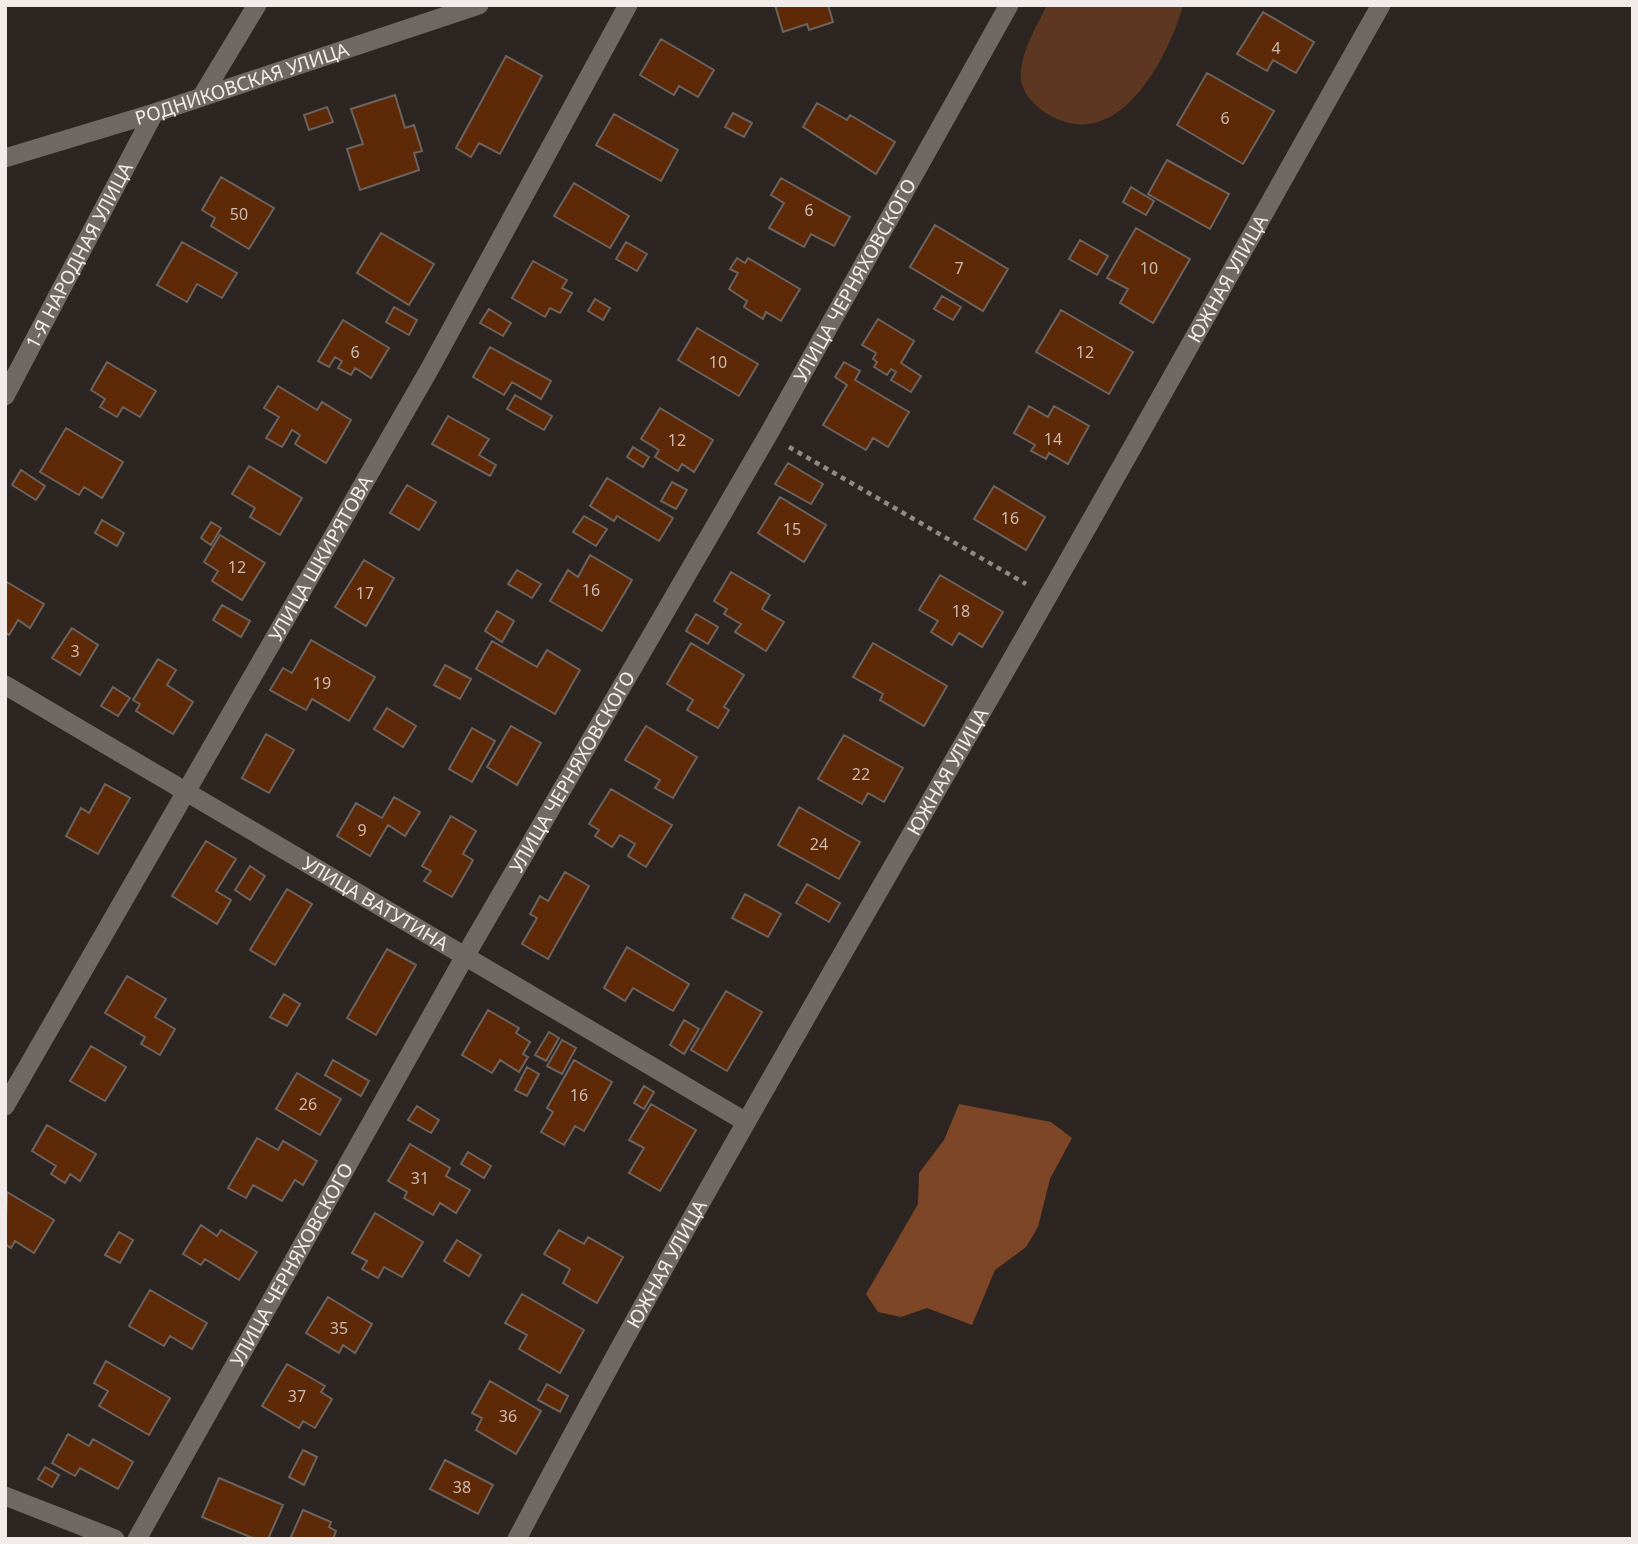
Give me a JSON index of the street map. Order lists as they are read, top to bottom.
{
  "streets": {
    "street": [
      "РОДНИКОВСКАЯ УЛИЦА",
      "1-Я НАРОДНАЯ УЛИЦА",
      "ЮЖНАЯ УЛИЦА",
      "УЛИЦА ЧЕРНЯХОВСКОГО",
      "УЛИЦА ШКИРЯТОВА",
      "УЛИЦА ВАТУТИНА"
    ]
  },
  "crossings": [
    ["РОДНИКОВСКАЯ УЛИЦА", "1-Я НАРОДНАЯ УЛИЦА"],
    ["ЮЖНАЯ УЛИЦА", "УЛИЦА ВАТУТИНА"],
    ["УЛИЦА ЧЕРНЯХОВСКОГО", "УЛИЦА ВАТУТИНА"],
    ["УЛИЦА ШКИРЯТОВА", "УЛИЦА ВАТУТИНА"]
  ],
  "house_numbers": [
    "4",
    "6",
    "6",
    "50",
    "7",
    "10",
    "6",
    "12",
    "10",
    "14",
    "12",
    "16",
    "15",
    "12",
    "16",
    "17",
    "18",
    "3",
    "19",
    "22",
    "9",
    "24",
    "16",
    "26",
    "31",
    "35",
    "37",
    "36",
    "38"
  ]
}
